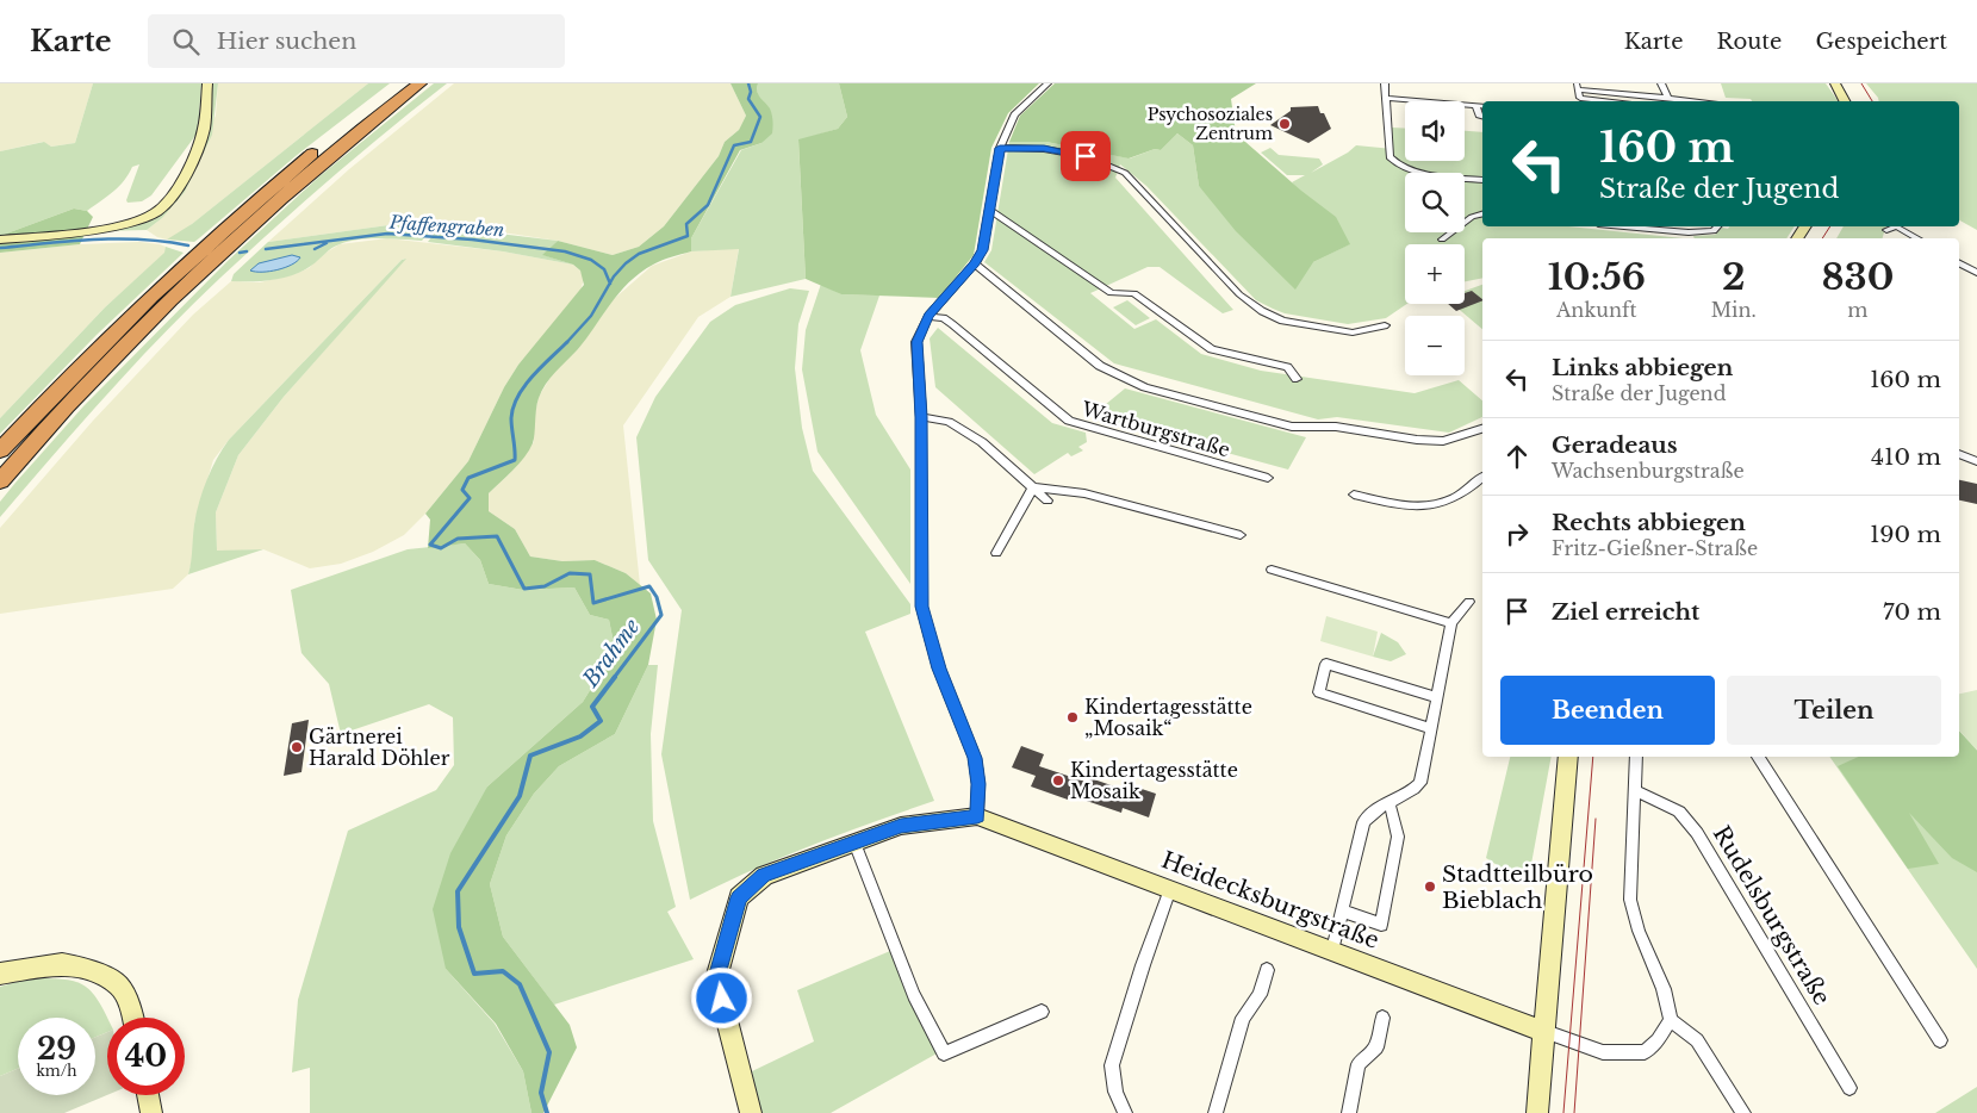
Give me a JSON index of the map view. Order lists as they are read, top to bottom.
{
  "streets": {
    "street": ["Wartburgstraße", "Heidecksburgstraße", "Rudelsburgstraße"]
  },
  "water": ["Pfaffengraben", "Brahme"],
  "places": [
    "Psychosoziales Zentrum",
    "Kindertagesstätte „Mosaik“",
    "Gärtnerei Harald Döhler",
    "Kindertagesstätte Mosaik",
    "Stadtteilbüro Bieblach"
  ],
  "page": {
    "header": "Karte",
    "search": "Hier suchen",
    "nav": ["Karte", "Route", "Gespeichert"],
    "map_buttons": ["+", "−"],
    "turn": ["160 m", "Straße der Jugend"],
    "eta": [
      "10:56",
      "Ankunft",
      "2",
      "Min.",
      "830",
      "m"
    ],
    "list": [
      {
        "name": "Links abbiegen",
        "note": "Straße der Jugend",
        "value": "160 m"
      },
      {
        "name": "Geradeaus",
        "note": "Wachsenburgstraße",
        "value": "410 m"
      },
      {
        "name": "Rechts abbiegen",
        "note": "Fritz-Gießner-Straße",
        "value": "190 m"
      },
      {
        "name": "Ziel erreicht",
        "value": "70 m"
      }
    ],
    "buttons": ["Beenden", "Teilen"],
    "speed": "29 km/h",
    "limit": "40"
  }
}
